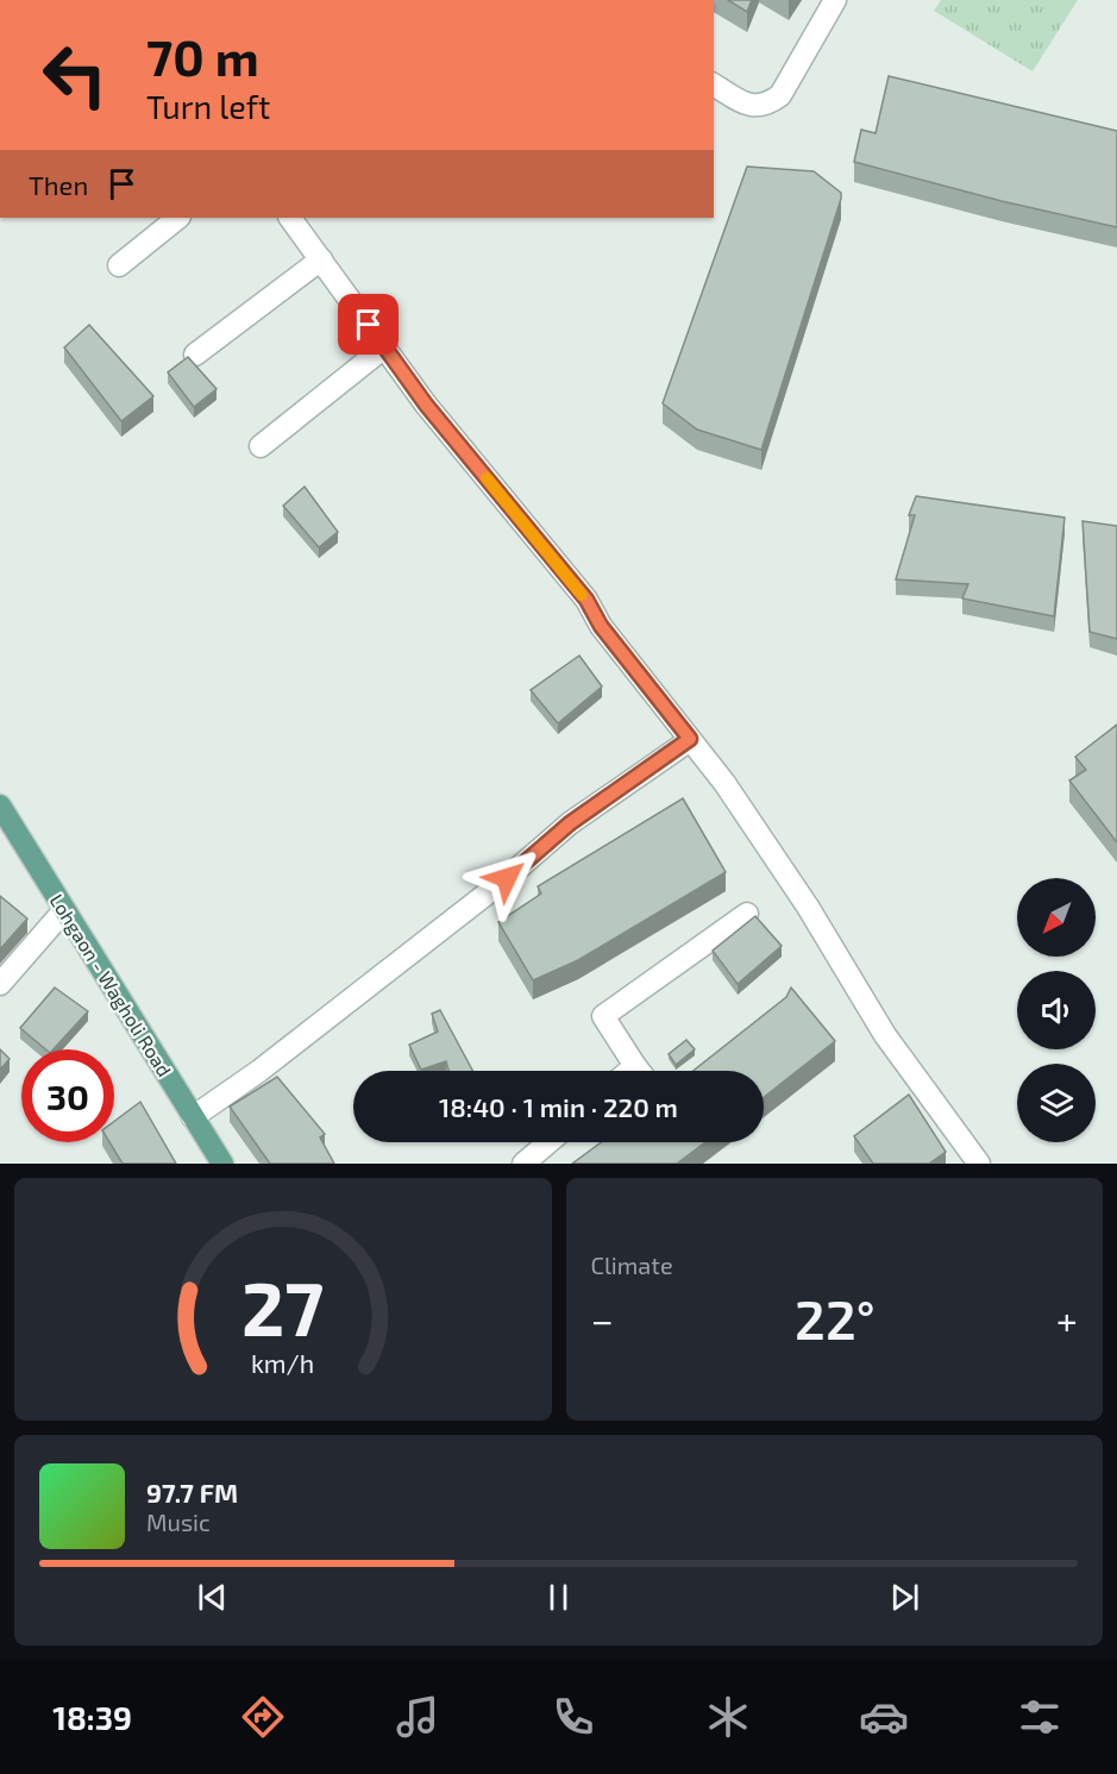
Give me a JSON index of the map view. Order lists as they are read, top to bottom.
{
  "streets": {
    "main road": ["Lohgaon - Wagholi Road"]
  },
  "north": "bottom left",
  "page": {
    "turn": ["70 m", "Turn left"],
    "then": "Then",
    "limit": "30",
    "trip": "18:40 · 1 min · 220 m",
    "tile": "Climate",
    "heat": ["−", "22°", "+"],
    "song": ["97.7 FM", "Music"],
    "tabs": "18:39",
    "gauge": ["27", "km/h"]
  }
}
